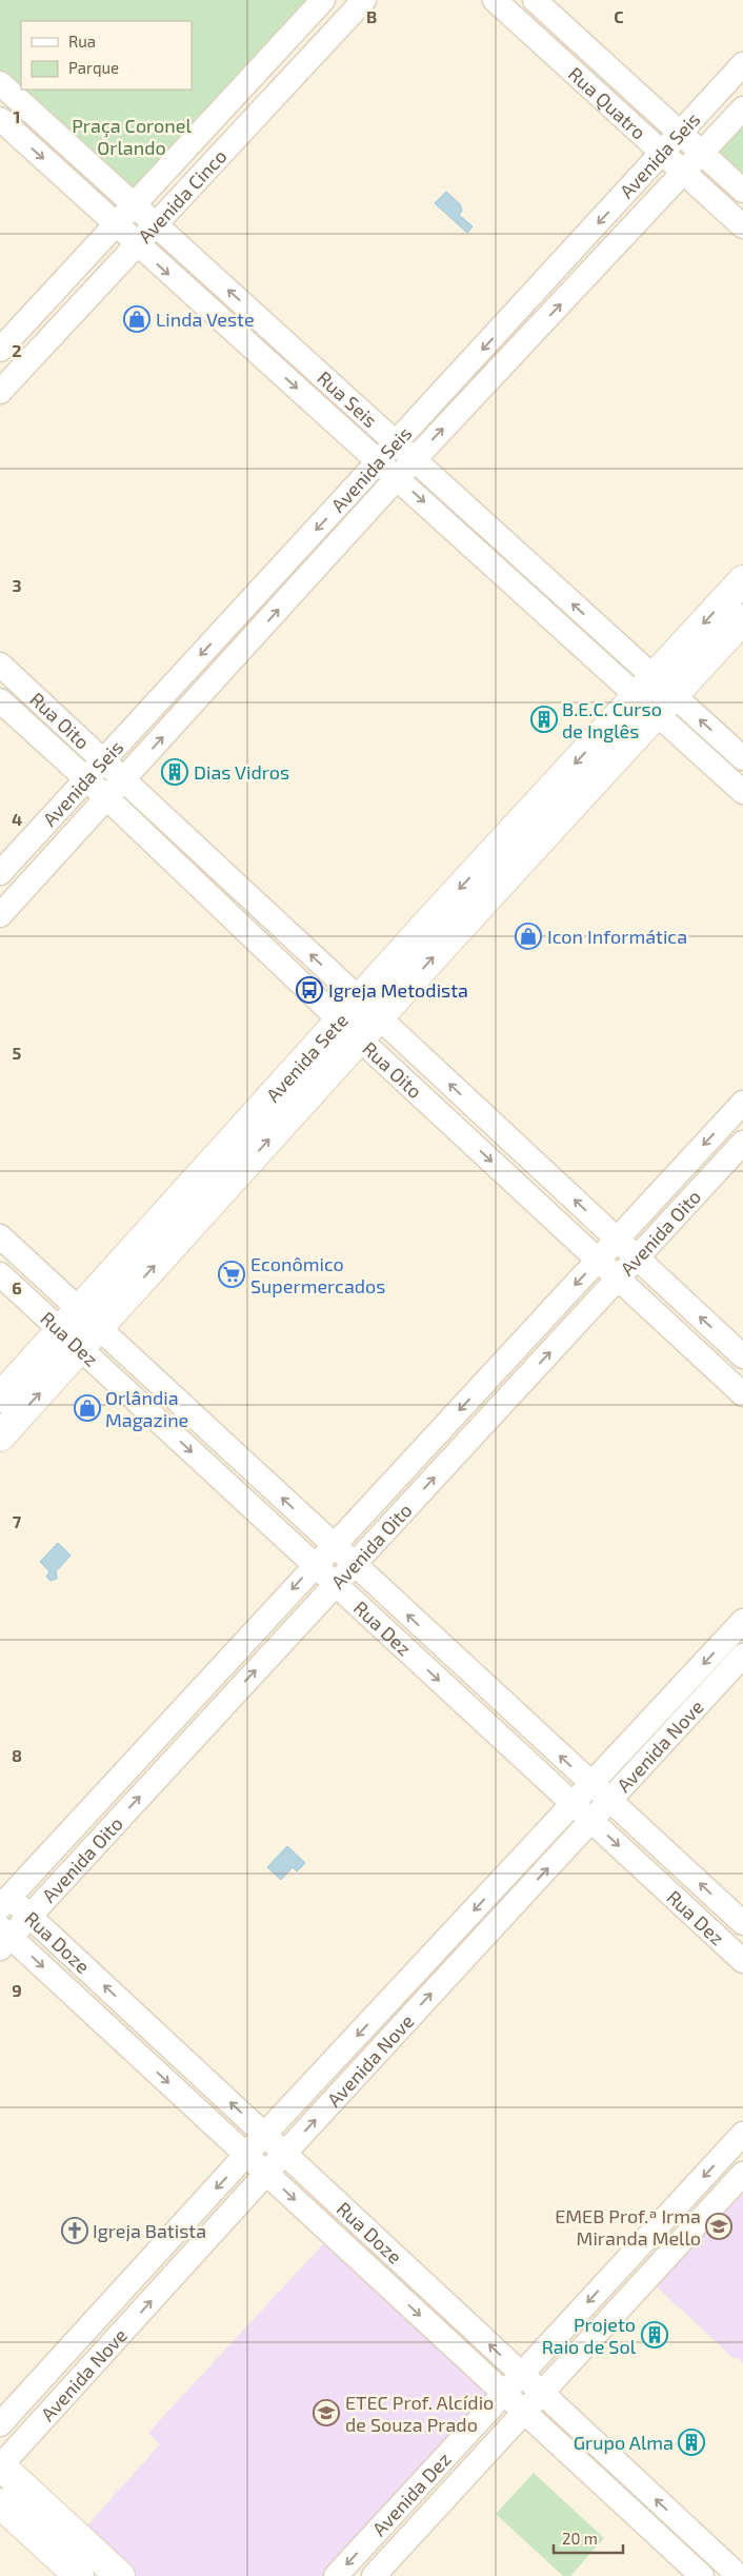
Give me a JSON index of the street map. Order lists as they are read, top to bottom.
{
  "streets": {
    "street": [
      "Rua Quatro",
      "Avenida Seis",
      "Avenida Cinco",
      "Rua Seis",
      "Rua Oito",
      "Avenida Sete",
      "Avenida Oito",
      "Rua Dez",
      "Avenida Nove",
      "Rua Doze",
      "Avenida Dez"
    ]
  },
  "crossings": [
    ["Rua Quatro", "Avenida Seis"],
    ["Avenida Seis", "Rua Seis"],
    ["Avenida Seis", "Rua Oito"],
    ["Avenida Cinco", "Rua Seis"],
    ["Rua Seis", "Avenida Sete"],
    ["Rua Oito", "Avenida Sete"],
    ["Rua Oito", "Avenida Oito"],
    ["Avenida Sete", "Rua Dez"],
    ["Avenida Oito", "Rua Dez"],
    ["Avenida Oito", "Rua Doze"],
    ["Rua Dez", "Avenida Nove"],
    ["Avenida Nove", "Rua Doze"],
    ["Rua Doze", "Avenida Dez"]
  ],
  "parks": ["Praça Coronel Orlando"],
  "places": {
    "shop": ["Linda Veste", "Icon Informática", "Orlândia Magazine"],
    "building": [
      "B.E.C. Curso de Inglês",
      "Dias Vidros",
      "Projeto Raio de Sol",
      "Grupo Alma"
    ],
    "bus stop": ["Igreja Metodista"],
    "supermarket": ["Econômico Supermercados"],
    "school or university": ["EMEB Prof.ª Irma Miranda Mello", "ETEC Prof. Alcídio de Souza Prado"],
    "church": ["Igreja Batista"]
  },
  "legend": ["Rua", "Parque"],
  "scale_bar": "20 m",
  "grid": {
    "columns": ["B", "C"],
    "rows": [
      "1",
      "2",
      "3",
      "4",
      "5",
      "6",
      "7",
      "8",
      "9"
    ]
  }
}
